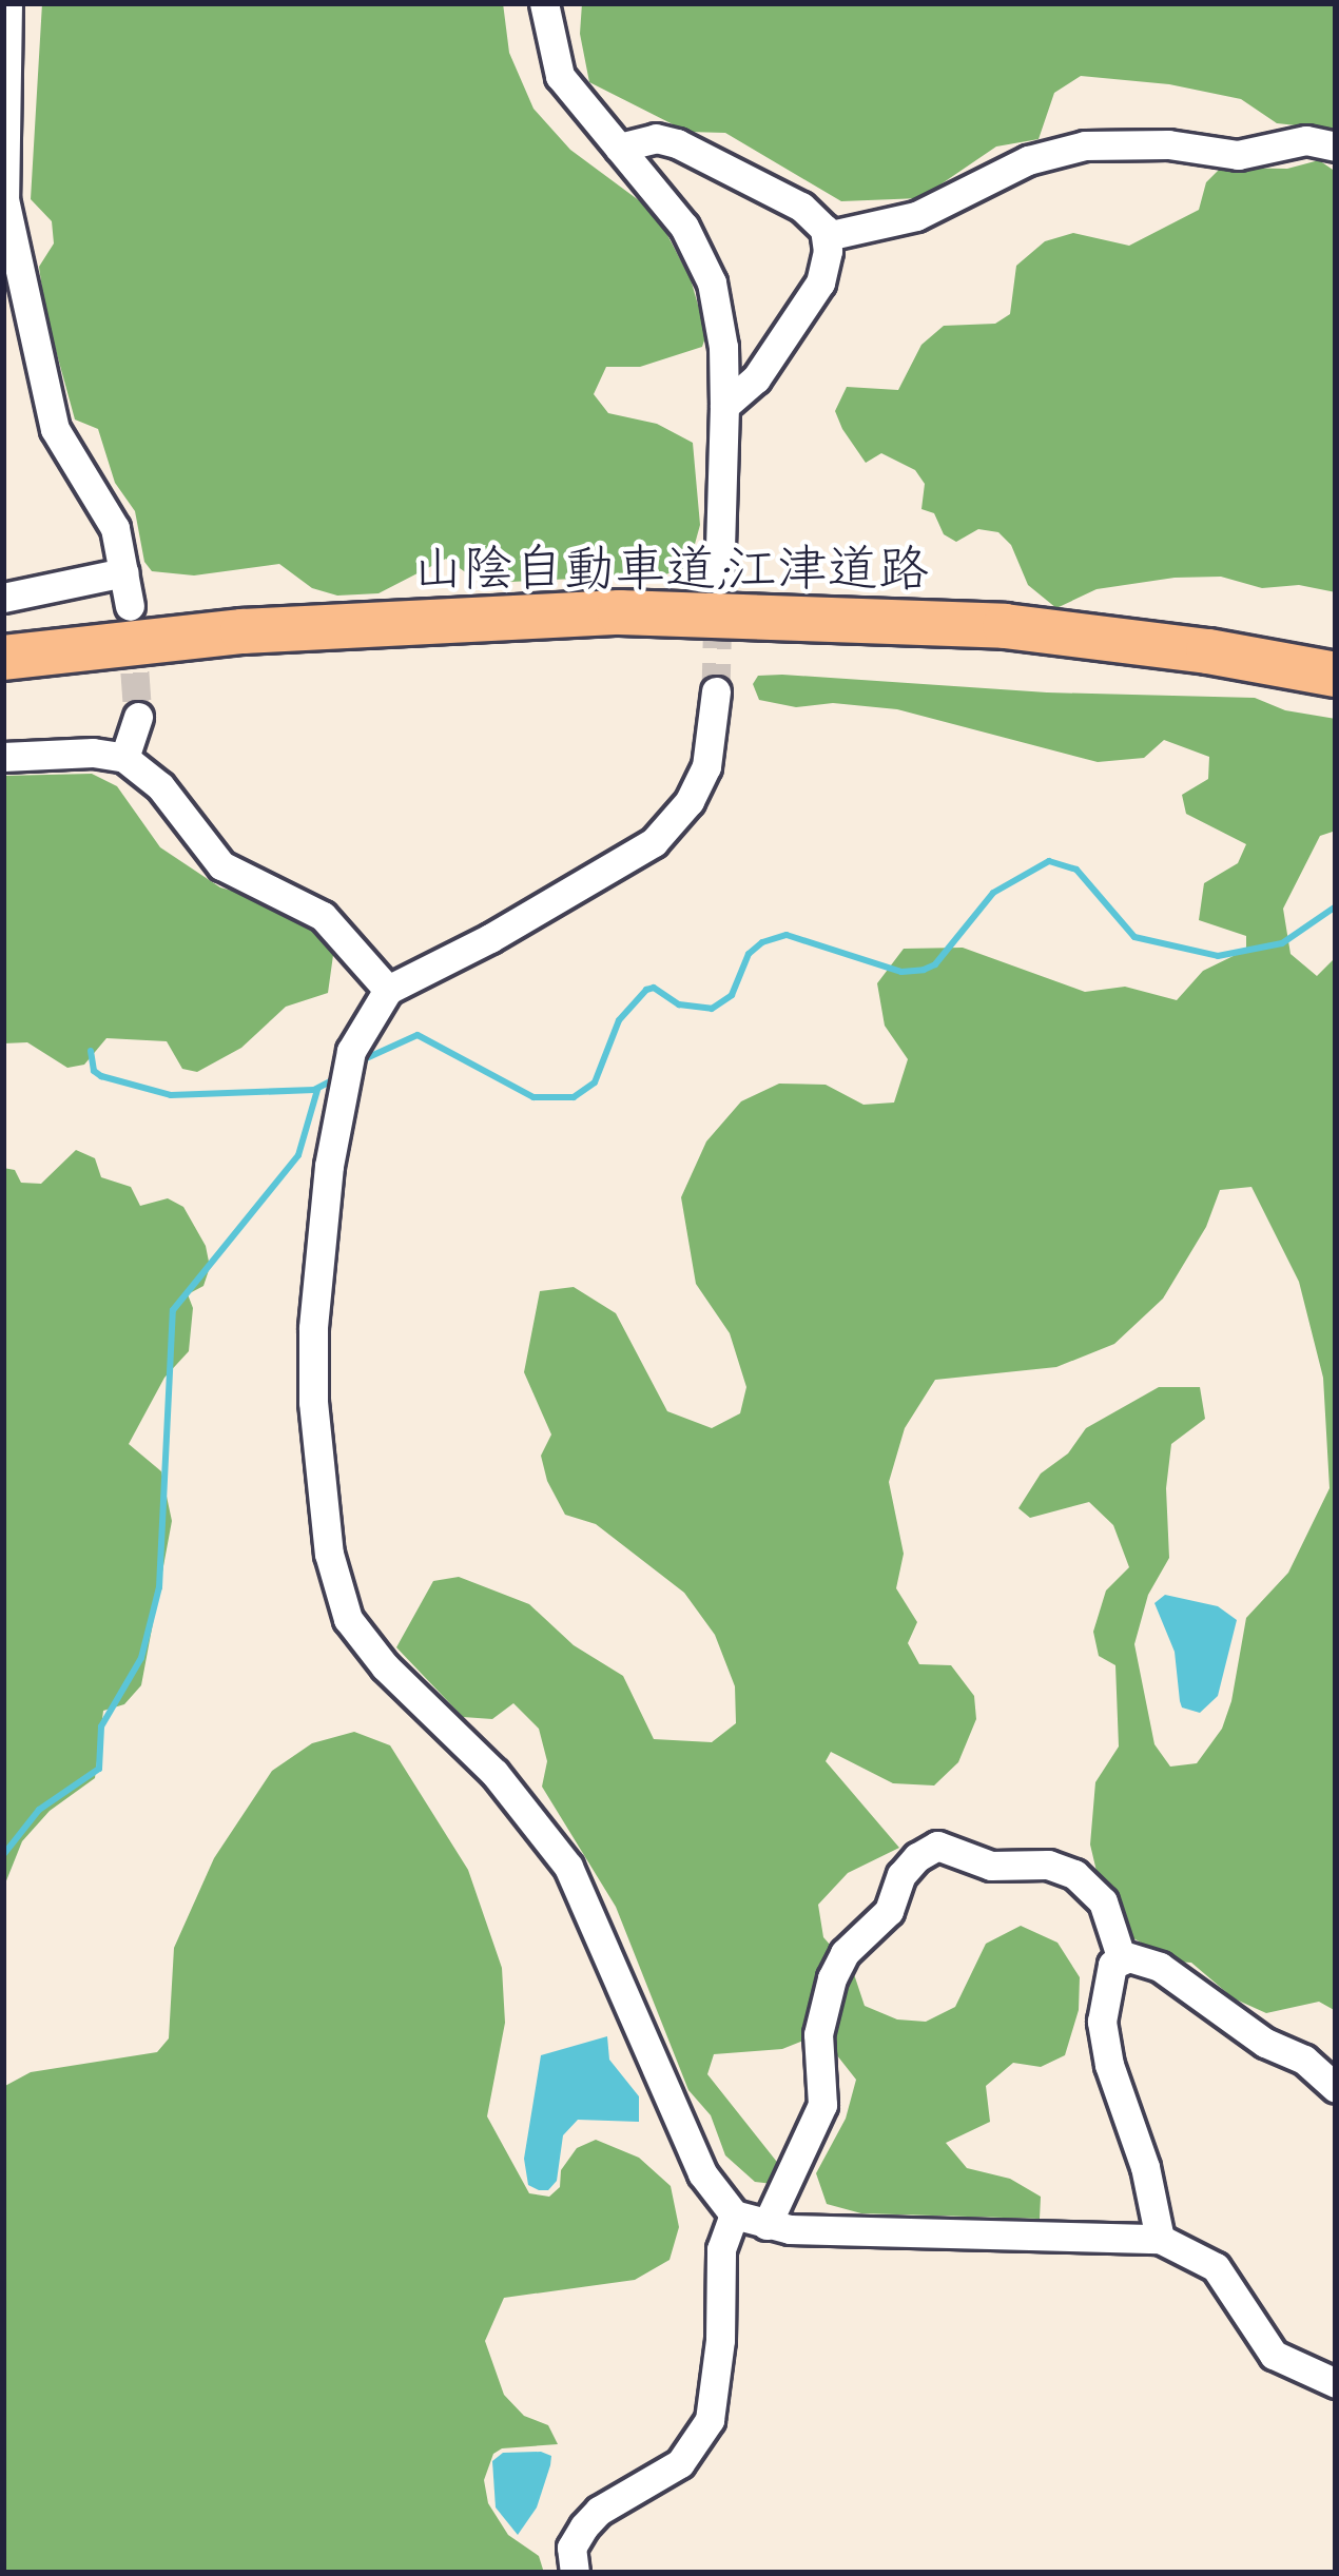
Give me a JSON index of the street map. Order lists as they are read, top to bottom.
{
  "streets": {
    "highway": ["山陰自動車道;江津道路"]
  }
}
